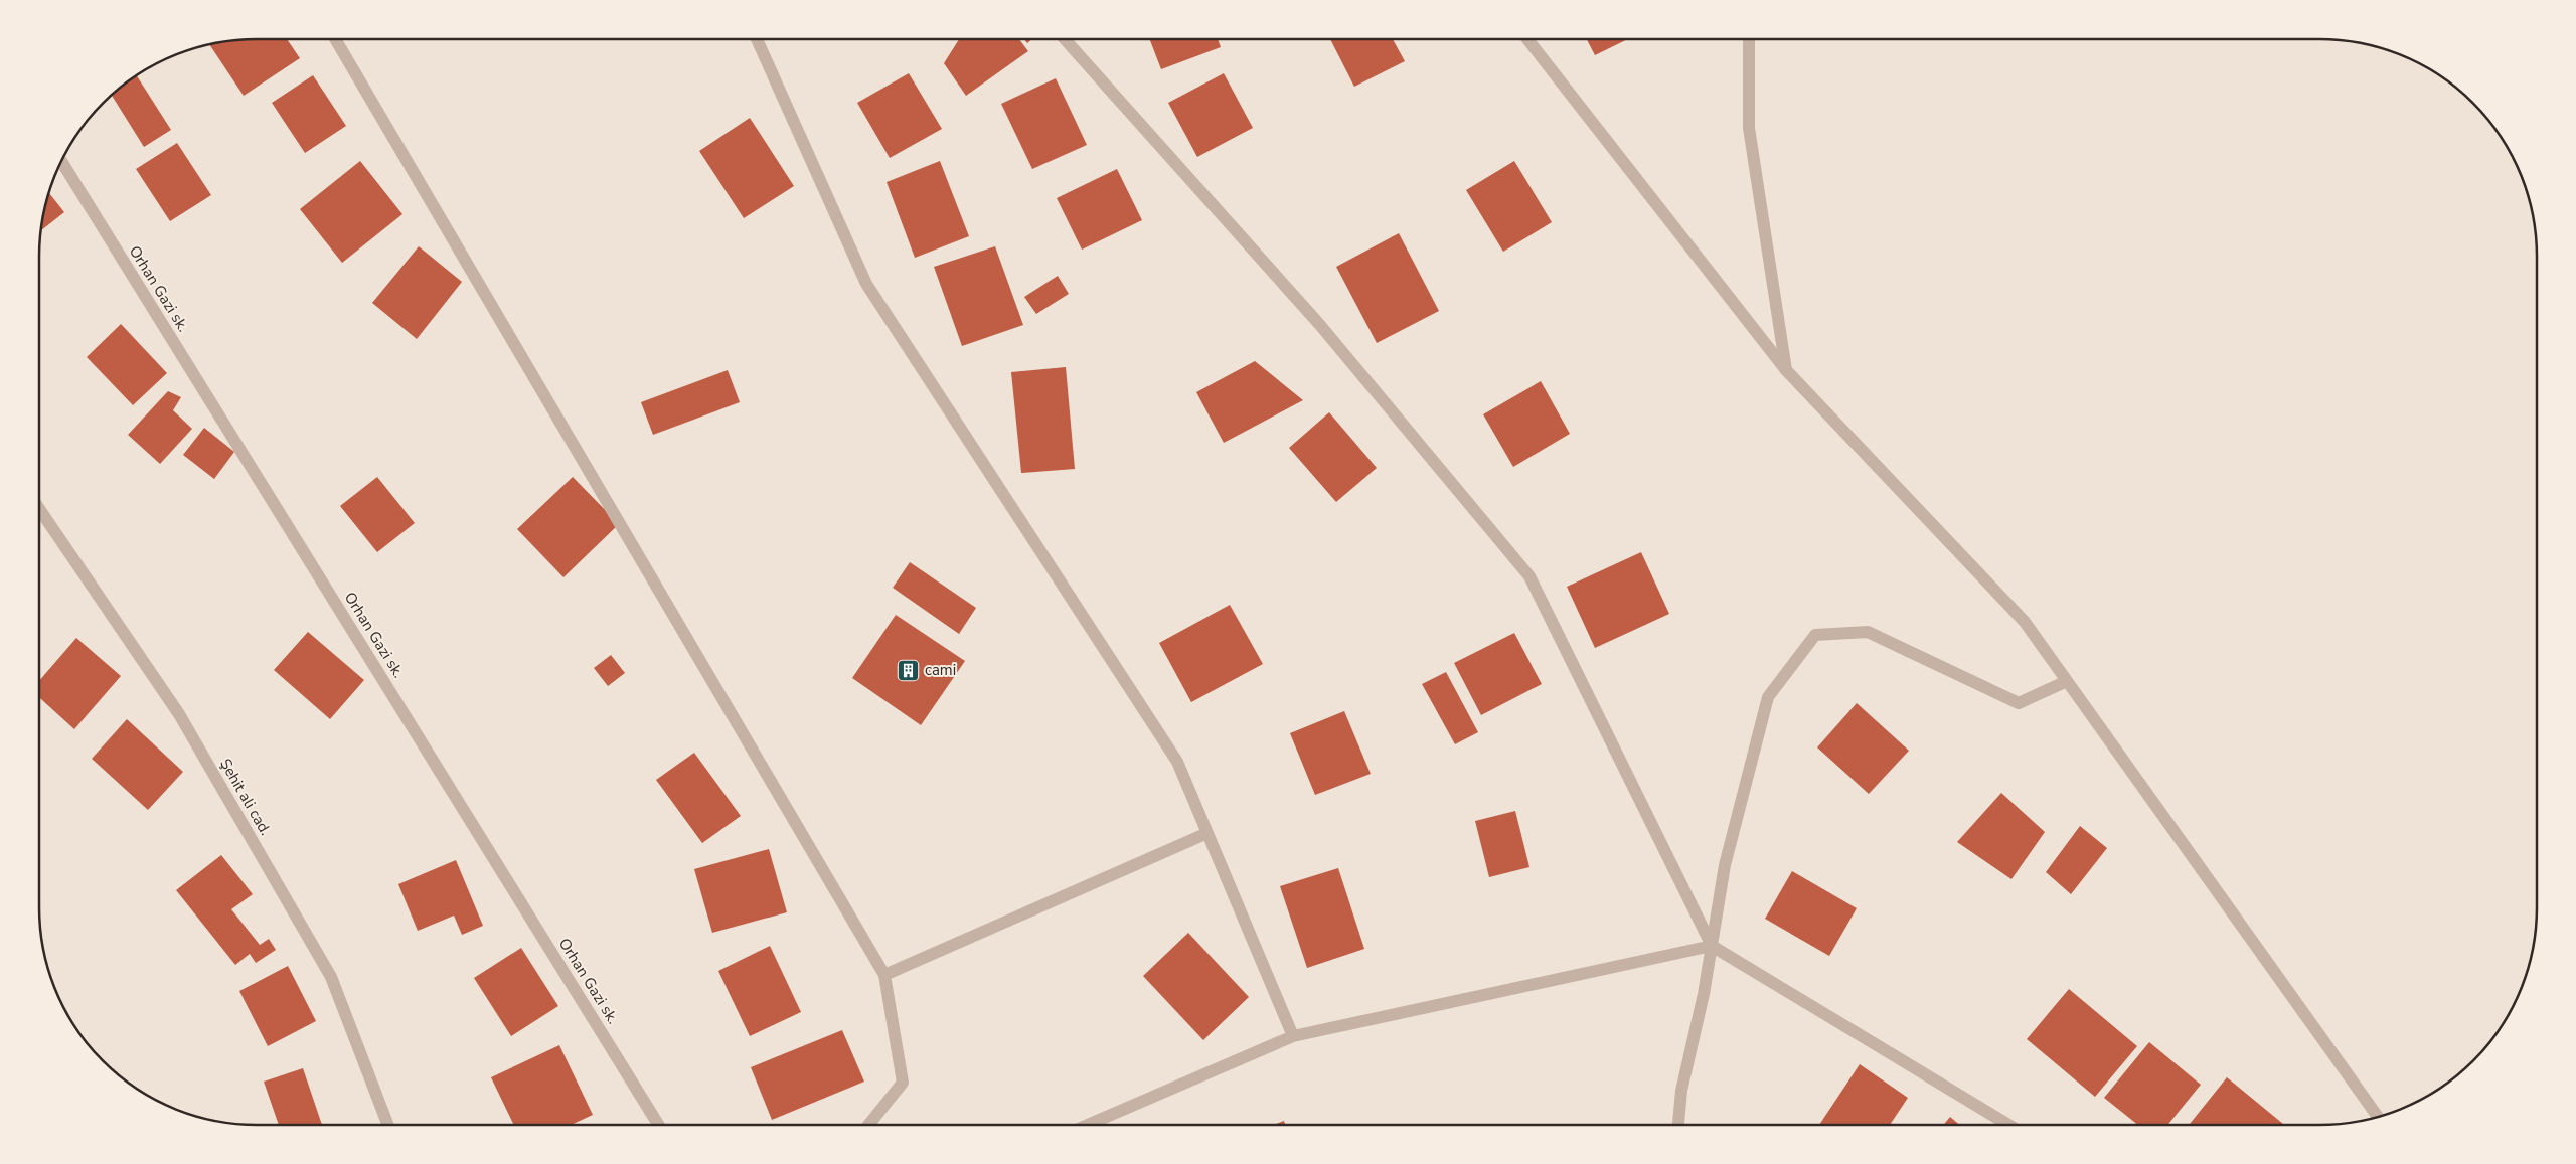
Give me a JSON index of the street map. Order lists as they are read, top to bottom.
{
  "streets": {
    "street": ["Orhan Gazi sk.", "Şehit ali cad."]
  },
  "places": {
    "building": ["cami"]
  }
}
